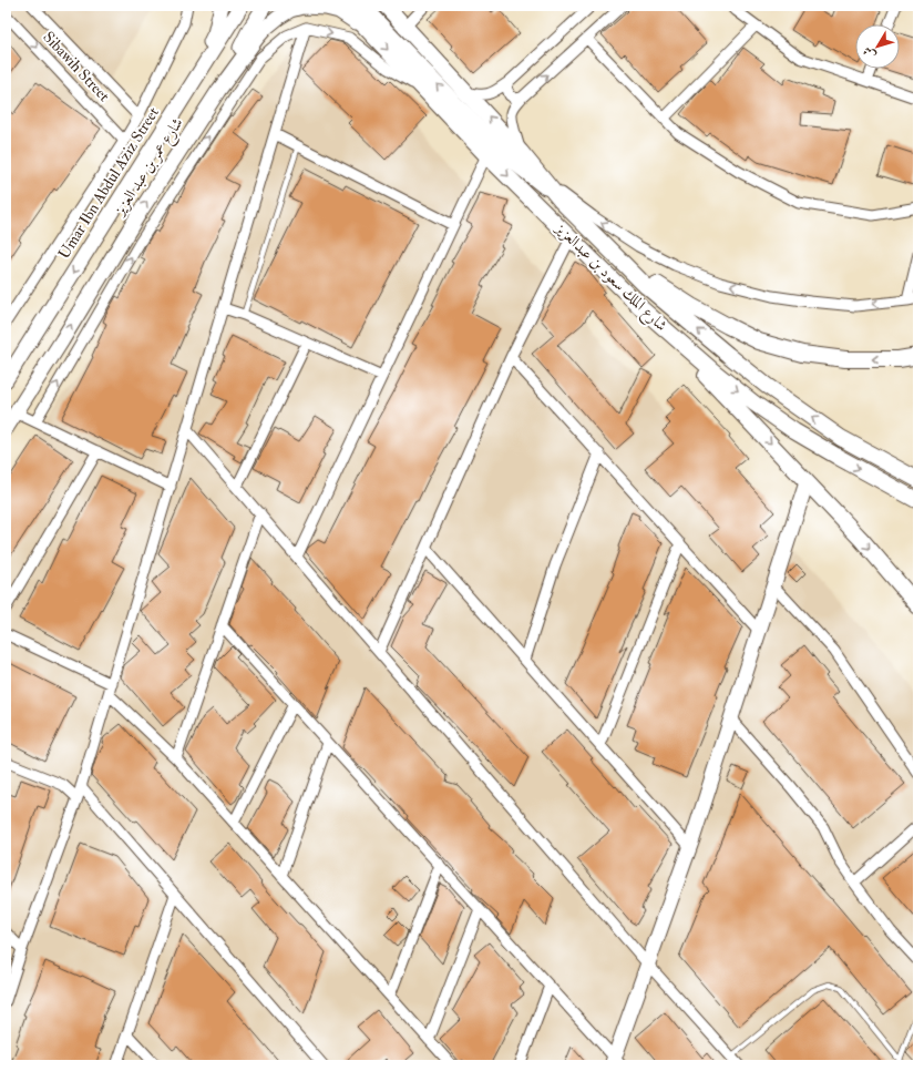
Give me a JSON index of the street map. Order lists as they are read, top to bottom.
{
  "streets": {
    "main road": ["شارع عمر بن عبد العزيز", "Umar Ibn Abdul Aziz Street", "شارع الملك سعود بن عبدالعزيز"],
    "street": ["Sibawih Street"]
  },
  "crossings": [
    ["شارع عمر بن عبد العزيز", "شارع الملك سعود بن عبدالعزيز"]
  ],
  "one_way": ["شارع عمر بن عبد العزيز", "Umar Ibn Abdul Aziz Street"],
  "north": "bottom left"
}
